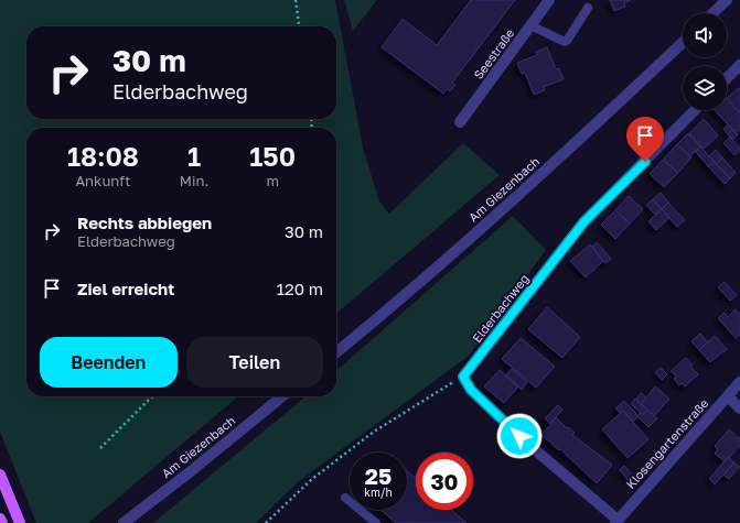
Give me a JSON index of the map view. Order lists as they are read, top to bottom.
{
  "streets": {
    "street": [
      "Seestraße",
      "Am Giezenbach",
      "Elderbachweg",
      "Klosengartenstraße"
    ]
  },
  "page": {
    "turn": ["30 m", "Elderbachweg"],
    "eta": [
      "18:08",
      "Ankunft",
      "1",
      "Min.",
      "150",
      "m"
    ],
    "list": [
      {
        "name": "Rechts abbiegen",
        "note": "Elderbachweg",
        "value": "30 m"
      },
      {
        "name": "Ziel erreicht",
        "value": "120 m"
      }
    ],
    "buttons": ["Beenden", "Teilen"],
    "speed": "25 km/h",
    "limit": "30"
  }
}
